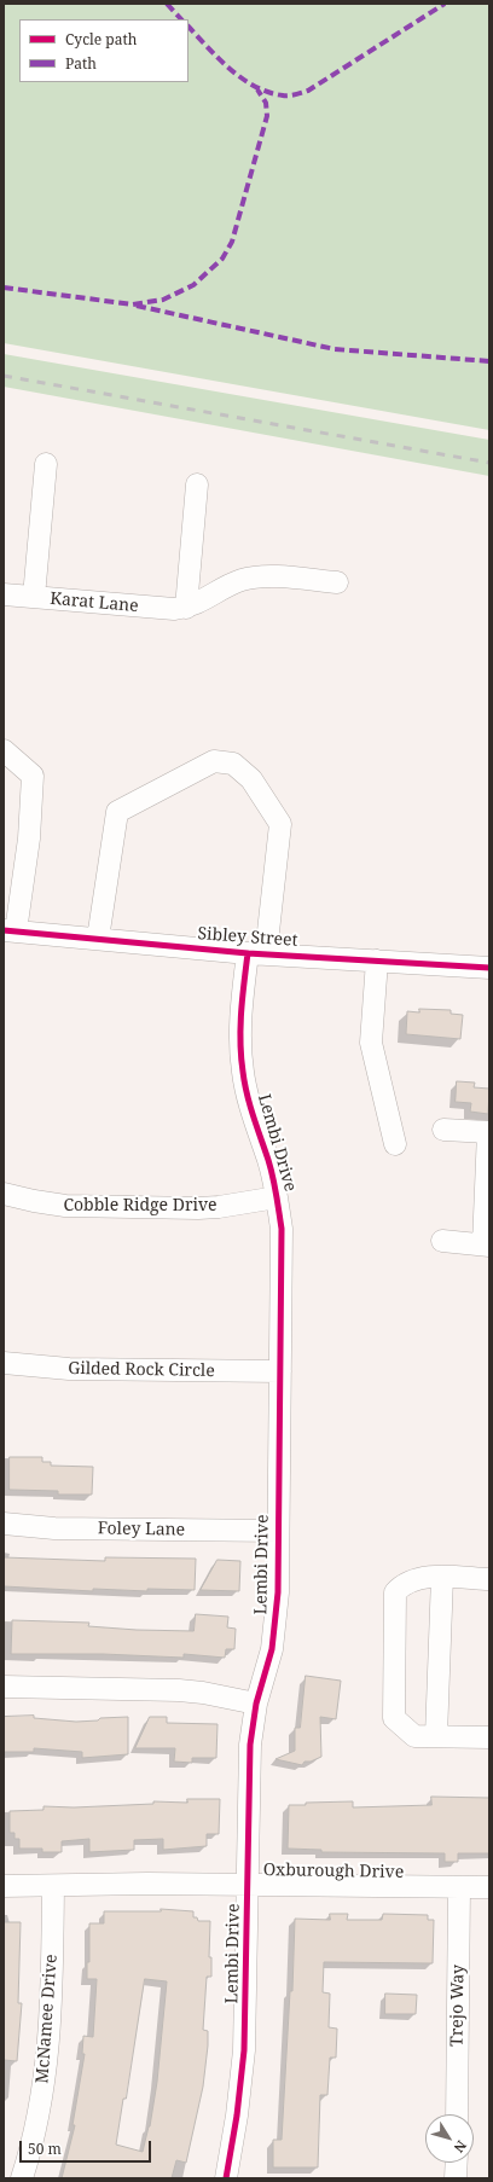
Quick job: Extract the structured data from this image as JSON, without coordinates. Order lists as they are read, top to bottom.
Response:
{
  "streets": {
    "street": [
      "Karat Lane",
      "Sibley Street",
      "Lembi Drive",
      "Cobble Ridge Drive",
      "Gilded Rock Circle",
      "Foley Lane",
      "Oxburough Drive",
      "Trejo Way",
      "McNamee Drive"
    ]
  },
  "crossings": [
    ["Sibley Street", "Lembi Drive"],
    ["Lembi Drive", "Cobble Ridge Drive"],
    ["Lembi Drive", "Gilded Rock Circle"],
    ["Lembi Drive", "Foley Lane"],
    ["Lembi Drive", "Oxburough Drive"],
    ["Oxburough Drive", "Trejo Way"],
    ["Oxburough Drive", "McNamee Drive"]
  ],
  "legend": ["Cycle path", "Path"],
  "scale_bar": "50 m",
  "north": "bottom right"
}
